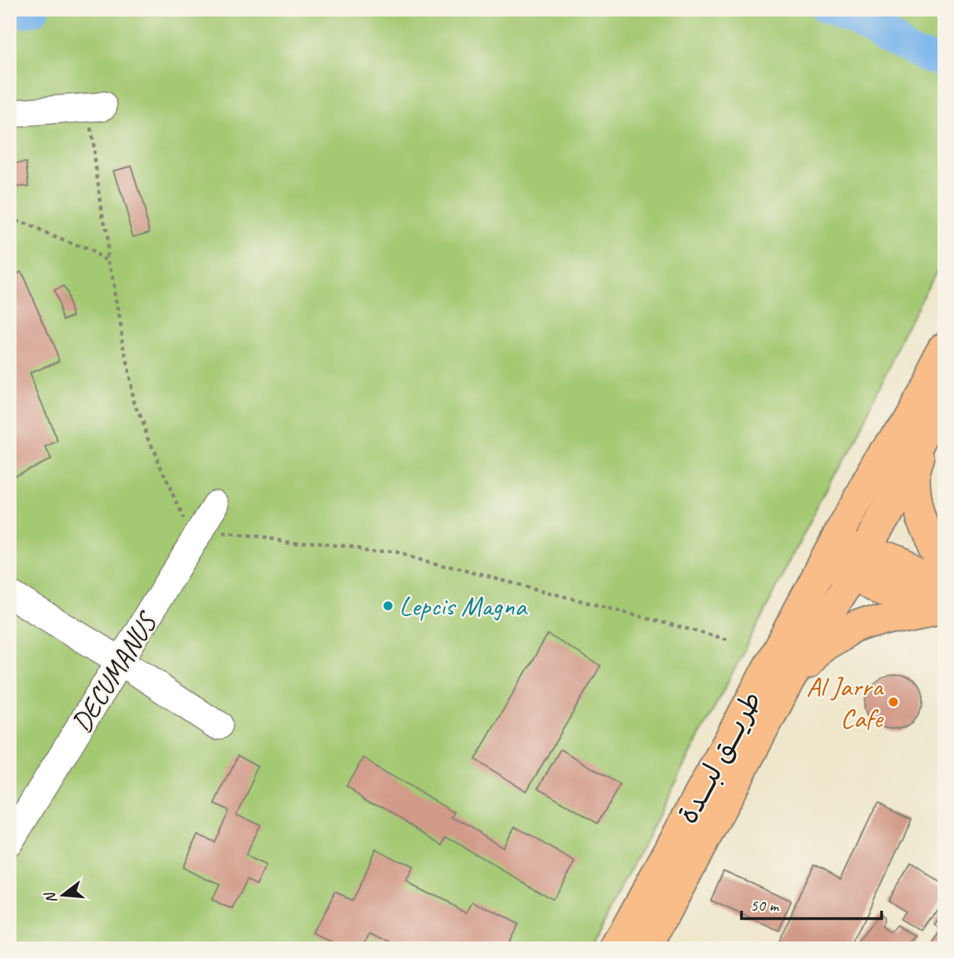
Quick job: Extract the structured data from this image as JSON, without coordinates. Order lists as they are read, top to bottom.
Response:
{
  "streets": {
    "main road": ["طريـــق لبـــدة"],
    "street": ["DECUMANUS"]
  },
  "places": ["Lepcis Magna", "Al Jarra Cafe"],
  "scale_bar": "50 m",
  "north": "left"
}
